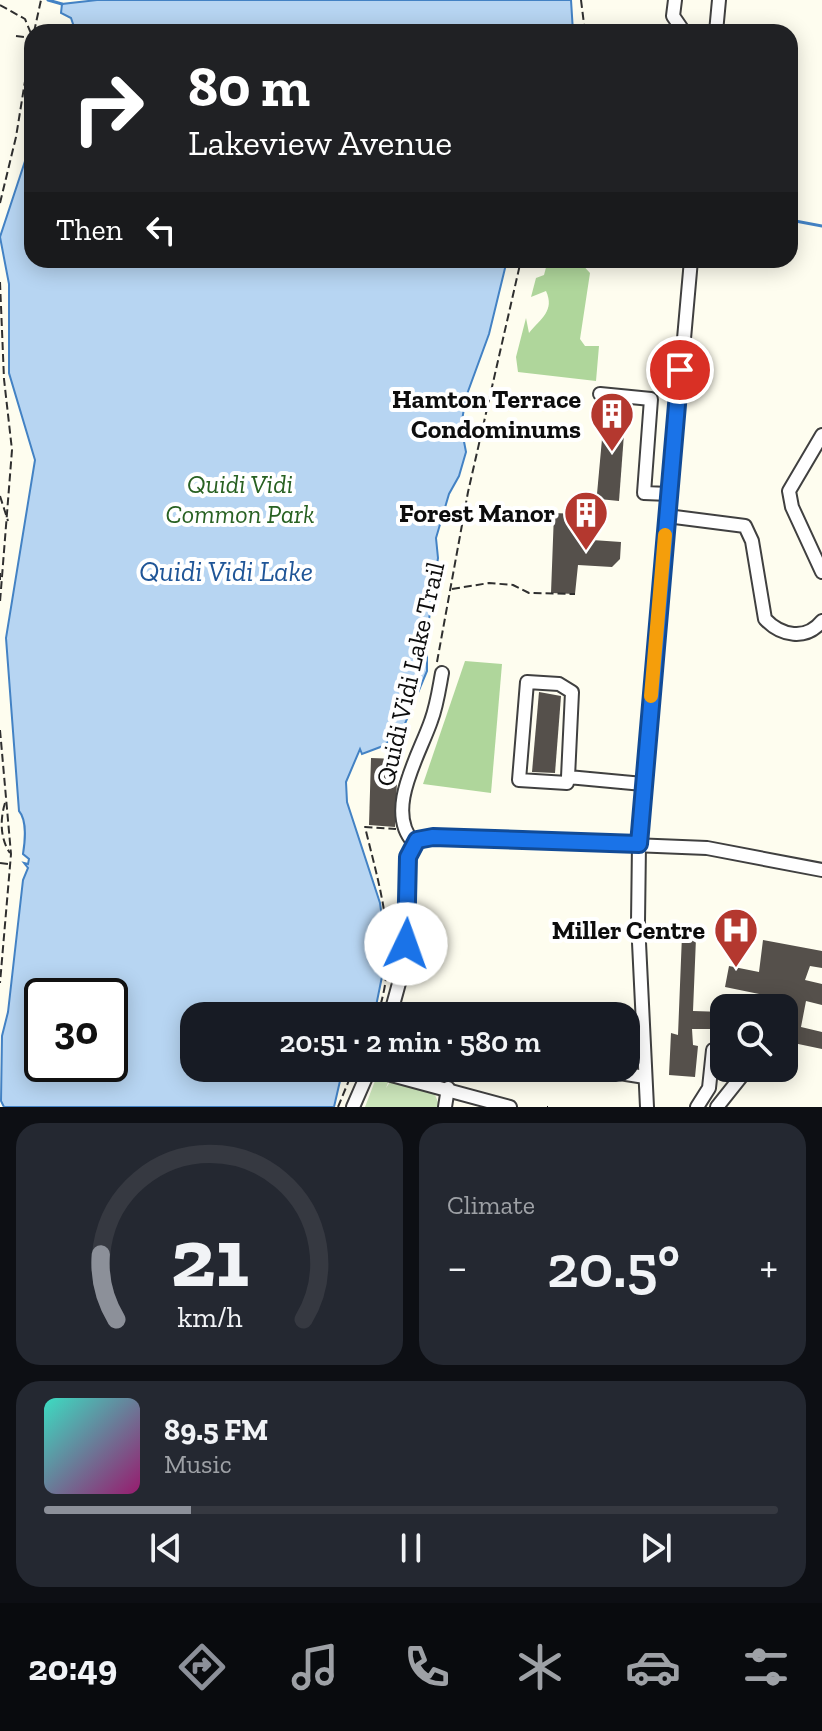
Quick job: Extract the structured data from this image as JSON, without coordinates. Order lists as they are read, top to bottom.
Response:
{
  "streets": {
    "path": ["Quidi Vidi Lake Trail"]
  },
  "water": ["Quidi Vidi Lake"],
  "parks": ["Quidi Vidi Common Park"],
  "places": {
    "building": ["Hamton Terrace Condominums", "Forest Manor"],
    "hospital": ["Miller Centre"]
  },
  "page": {
    "turn": ["80 m", "Lakeview Avenue"],
    "then": "Then",
    "limit": "30",
    "trip": "20:51 · 2 min · 580 m",
    "tile": "Climate",
    "heat": ["−", "20.5°", "+"],
    "song": ["89.5 FM", "Music"],
    "tabs": "20:49",
    "gauge": ["21", "km/h"]
  }
}
